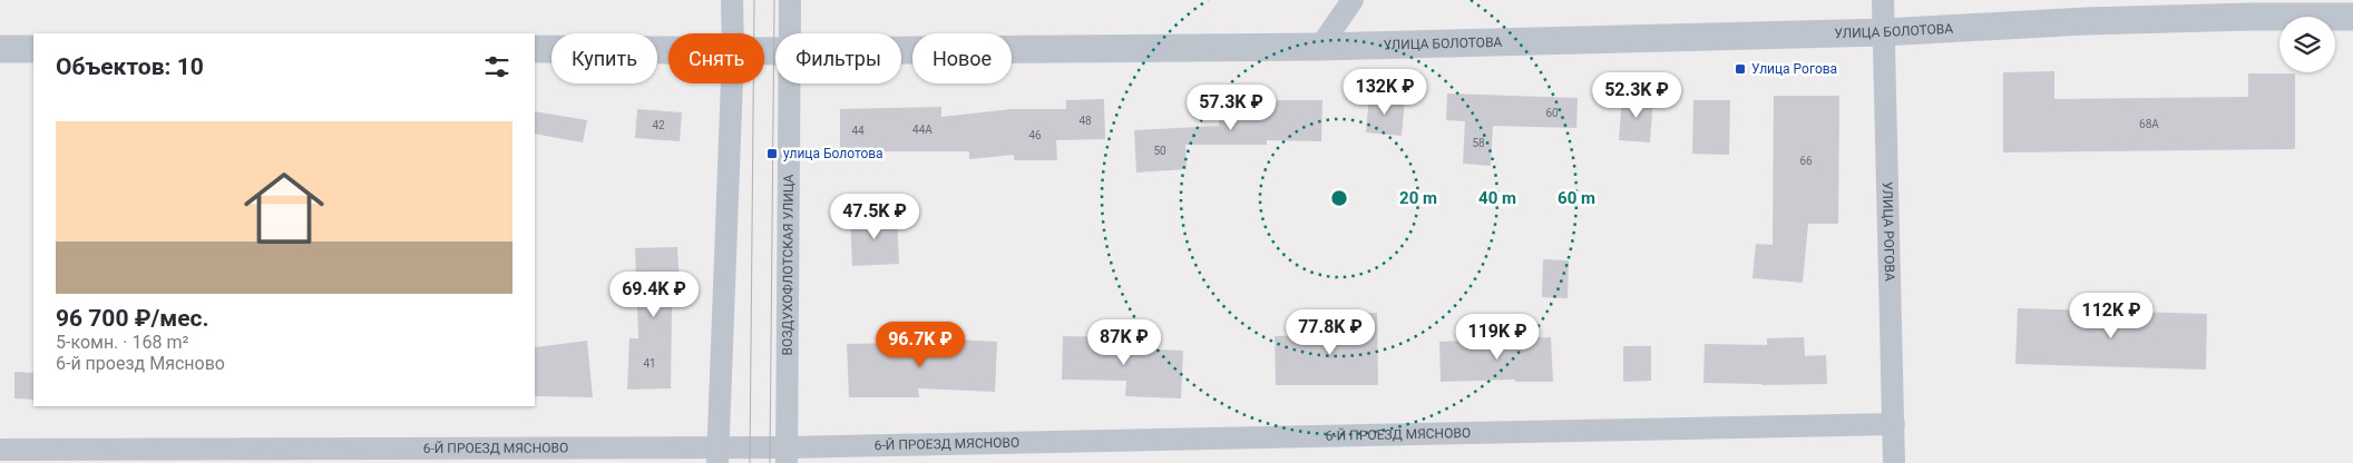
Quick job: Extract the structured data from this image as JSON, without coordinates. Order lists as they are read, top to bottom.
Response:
{
  "streets": {
    "street": [
      "УЛИЦА БОЛОТОВА",
      "УЛИЦА РОГОВА",
      "ВОЗДУХОФЛОТСКАЯ УЛИЦА",
      "6-Й ПРОЕЗД МЯСНОВО"
    ]
  },
  "crossings": [
    ["УЛИЦА БОЛОТОВА", "УЛИЦА РОГОВА"],
    ["УЛИЦА РОГОВА", "6-Й ПРОЕЗД МЯСНОВО"],
    ["ВОЗДУХОФЛОТСКАЯ УЛИЦА", "6-Й ПРОЕЗД МЯСНОВО"]
  ],
  "places": {
    "transit": ["Улица Рогова", "улица Болотова"]
  },
  "house_numbers": [
    "60",
    "48",
    "68А",
    "42",
    "44А",
    "44",
    "46",
    "58",
    "50",
    "66",
    "41"
  ],
  "page": {
    "chip": [
      "Купить",
      "Снять",
      "Фильтры",
      "Новое"
    ],
    "heading": "Объектов: 10",
    "price": [
      "132K ₽",
      "52.3K ₽",
      "57.3K ₽",
      "47.5K ₽",
      "69.4K ₽",
      "112K ₽",
      "77.8K ₽",
      "119K ₽",
      "87K ₽",
      "96.7K ₽"
    ],
    "list": [
      {
        "name": "96 700 ₽/мес.",
        "note": "5-комн. · 168 m² · 6-й проезд Мясново"
      }
    ]
  },
  "rings": ["20 m", "40 m", "60 m"]
}
